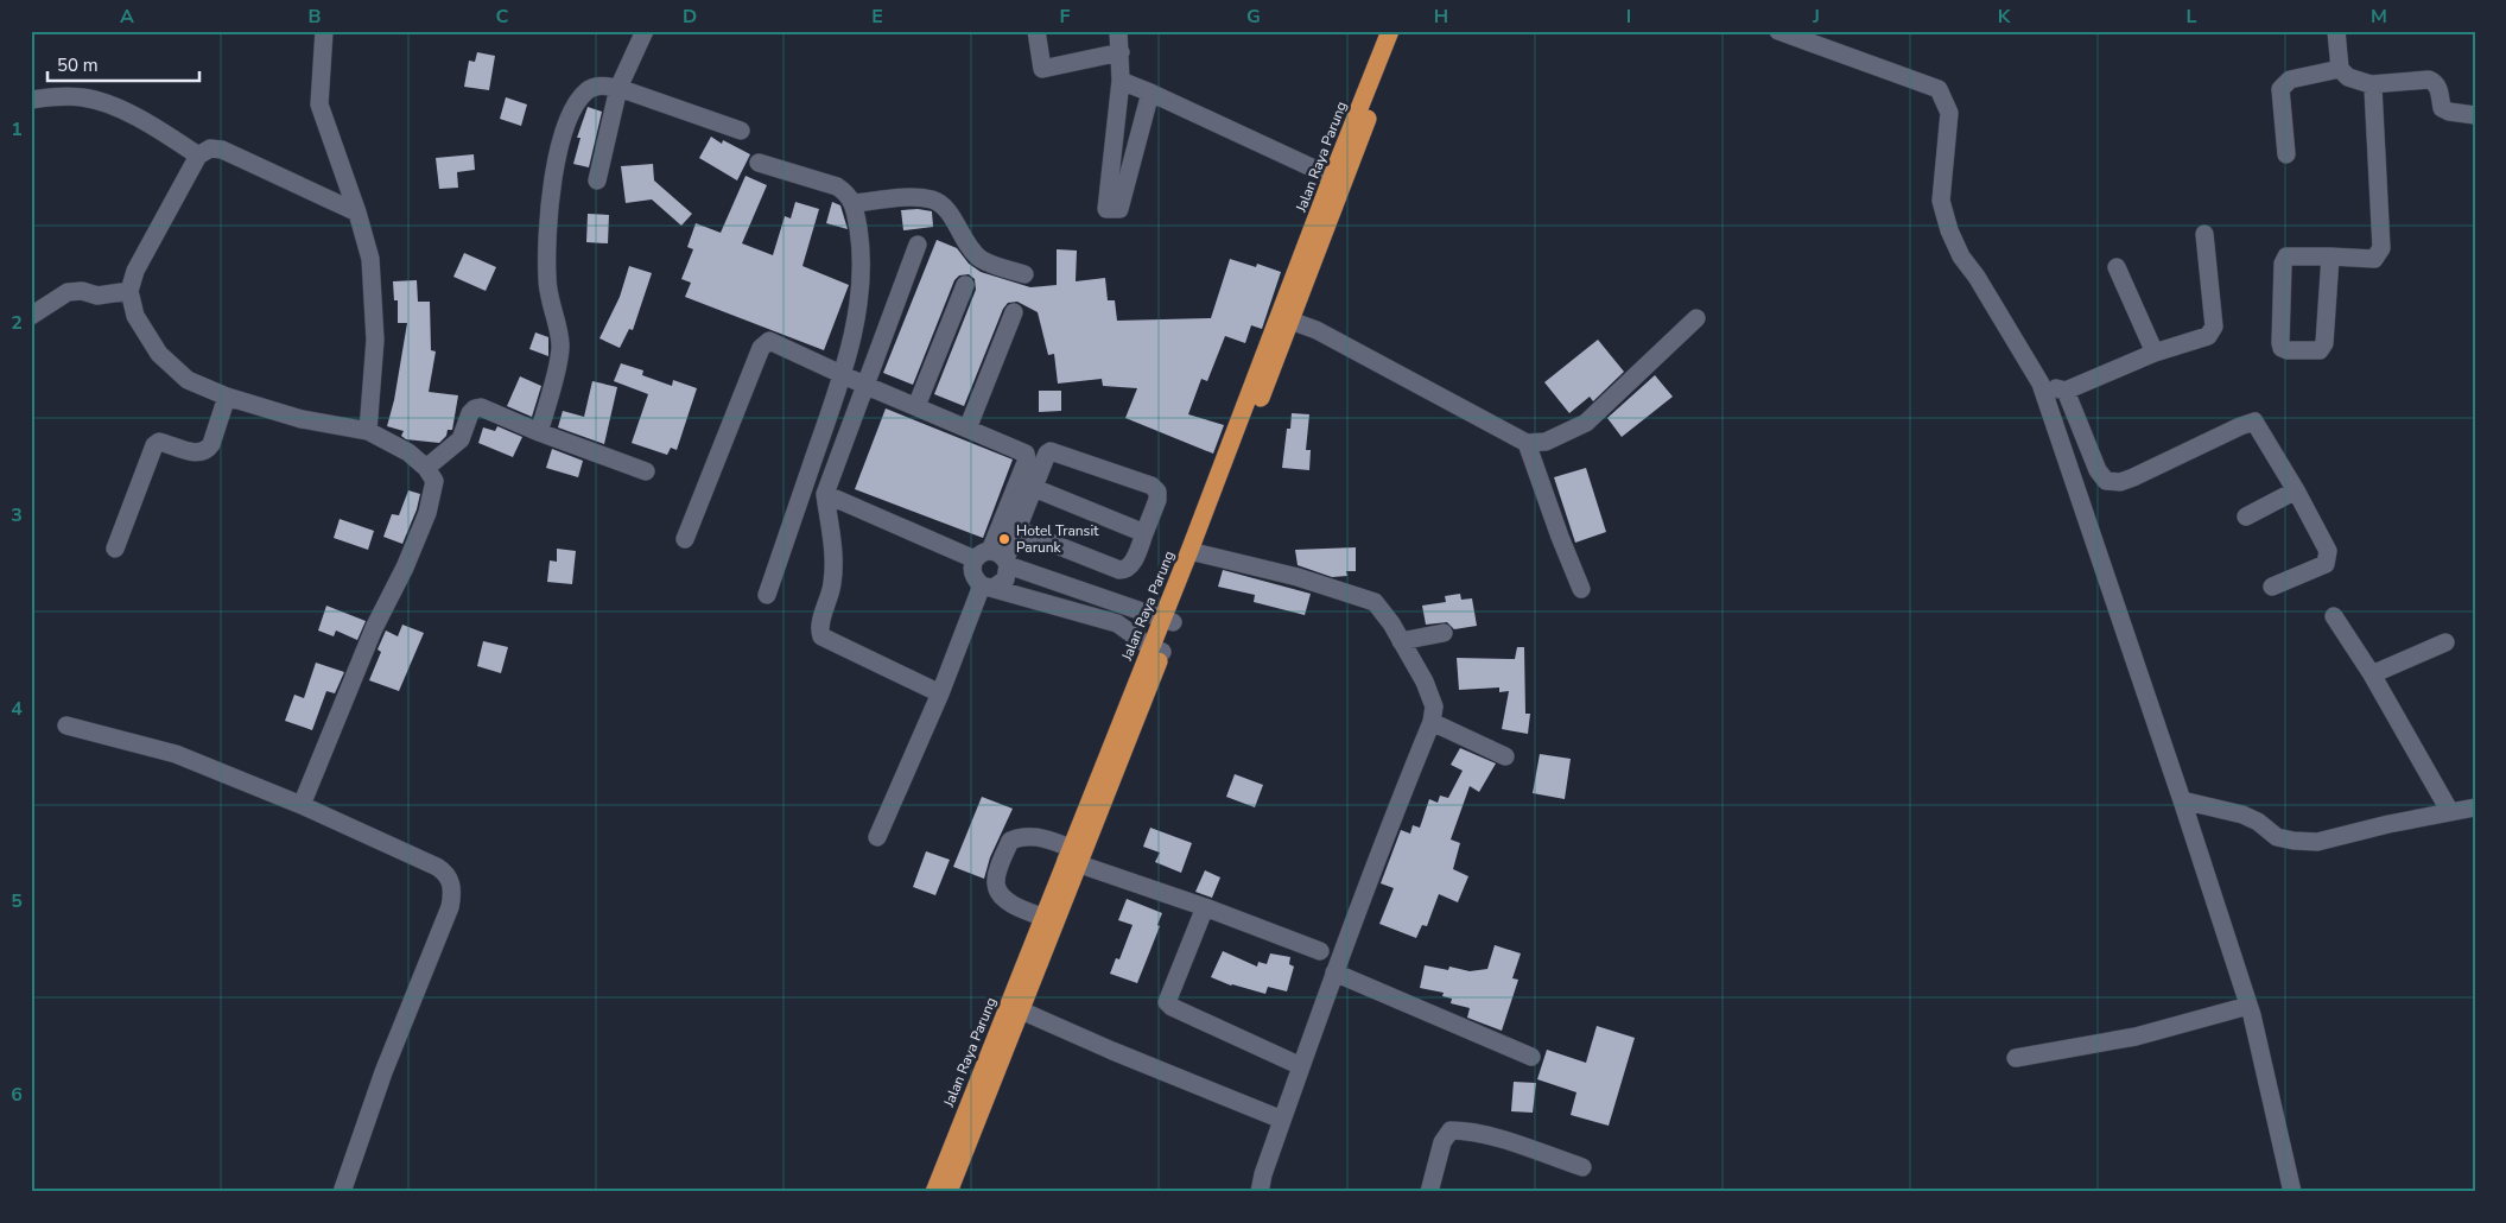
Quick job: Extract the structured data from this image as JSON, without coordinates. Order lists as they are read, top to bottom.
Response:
{
  "streets": {
    "highway": ["Jalan Raya Parung"]
  },
  "places": ["Hotel Transit Parunk"],
  "scale_bar": "50 m",
  "grid": {
    "columns": [
      "A",
      "B",
      "C",
      "D",
      "E",
      "F",
      "G",
      "H",
      "I",
      "J",
      "K",
      "L",
      "M"
    ],
    "rows": [
      "1",
      "2",
      "3",
      "4",
      "5",
      "6"
    ]
  }
}
